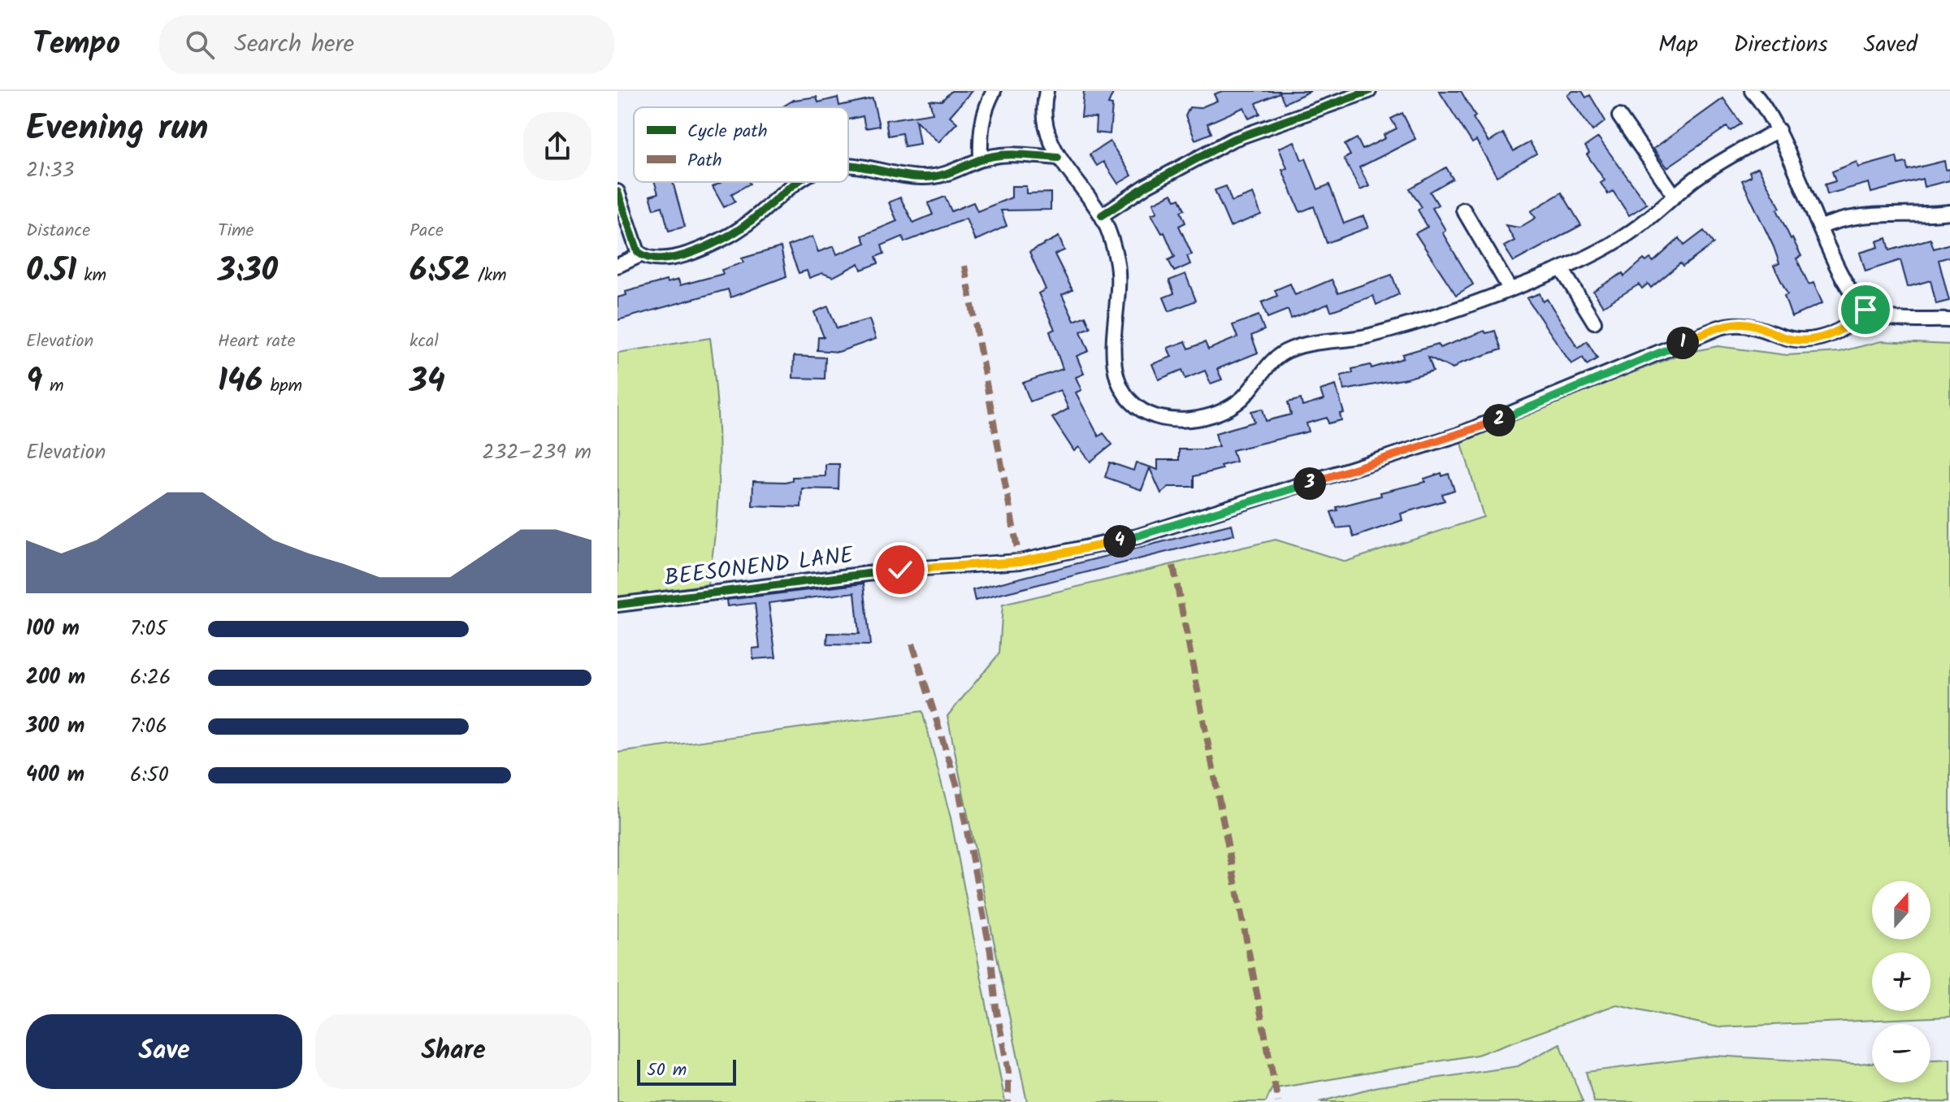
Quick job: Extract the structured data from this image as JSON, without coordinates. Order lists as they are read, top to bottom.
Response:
{
  "streets": {
    "street": ["BEESONEND LANE"]
  },
  "legend": ["Cycle path", "Path"],
  "scale_bar": "50 m",
  "north": "top",
  "page": {
    "header": "Tempo",
    "search": "Search here",
    "nav": ["Map", "Directions", "Saved"],
    "heading": ["Evening run", "21:33"],
    "stats": [
      ["Distance", "0.51 km"],
      ["Time", "3:30"],
      ["Pace", "6:52 /km"],
      ["Elevation", "9 m"],
      ["Heart rate", "146 bpm"],
      ["kcal", "34"]
    ],
    "pins": [
      "1",
      "2",
      "3",
      "4"
    ],
    "chart": ["Elevation", "232–239 m"],
    "list": [
      {
        "name": "100 m",
        "note": "7:05"
      },
      {
        "name": "200 m",
        "note": "6:26"
      },
      {
        "name": "300 m",
        "note": "7:06"
      },
      {
        "name": "400 m",
        "note": "6:50"
      }
    ],
    "map_buttons": ["+", "−"],
    "buttons": ["Save", "Share"],
    "scale": "50 m"
  }
}
